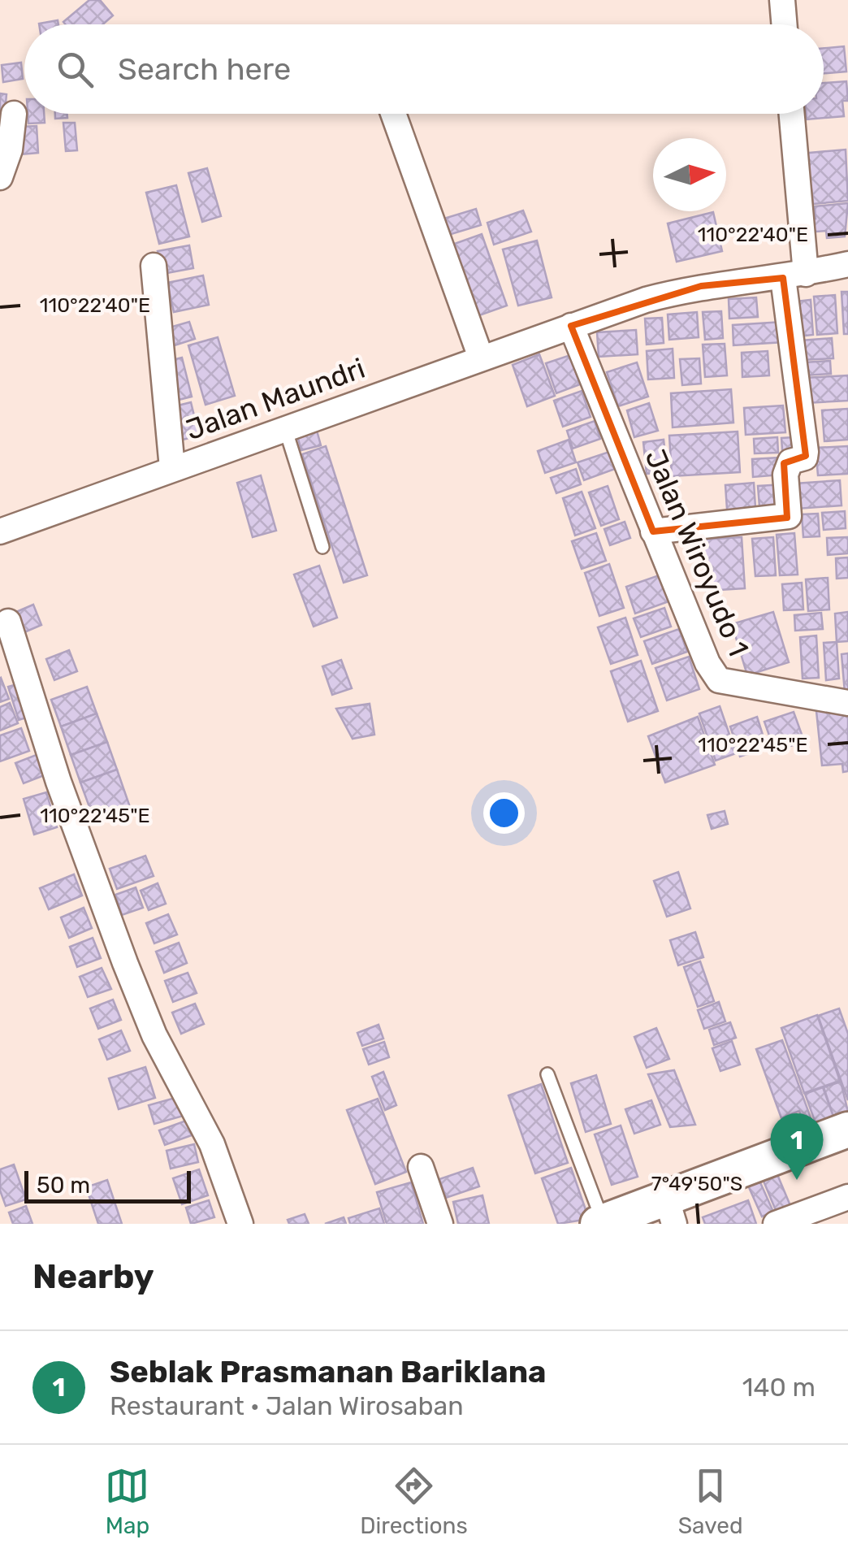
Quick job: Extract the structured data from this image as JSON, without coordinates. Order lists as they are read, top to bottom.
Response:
{
  "streets": {
    "street": ["Jalan Maundri", "Jalan Wiroyudo 1"]
  },
  "crossings": [
    ["Jalan Maundri", "Jalan Wiroyudo 1"]
  ],
  "scale_bar": "50 m",
  "north": "right",
  "page": {
    "search": "Search here",
    "pins": "1",
    "scale": "50 m",
    "heading": "Nearby",
    "list": [
      {
        "mark": "1",
        "name": "Seblak Prasmanan Bariklana",
        "note": "Restaurant · Jalan Wirosaban",
        "value": "140 m"
      }
    ],
    "nav": ["Map", "Directions", "Saved"]
  },
  "coordinates": ["110°22'40\"E", "110°22'45\"E", "7°49'50\"S"]
}
